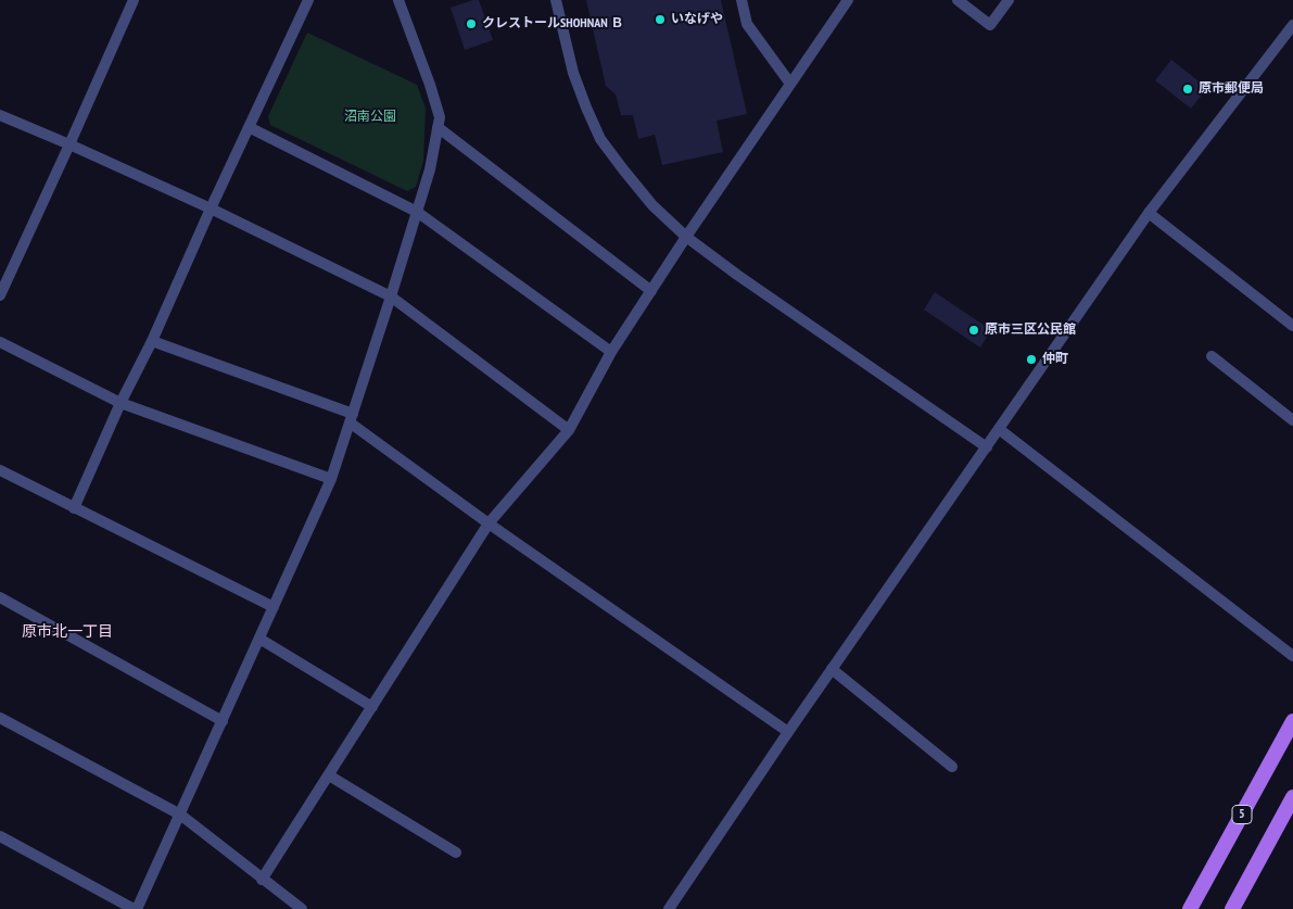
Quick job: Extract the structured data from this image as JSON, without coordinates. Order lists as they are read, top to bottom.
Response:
{
  "streets": {
    "main road": ["5"]
  },
  "districts": ["原市北一丁目"],
  "parks": ["沼南公園"],
  "places": [
    "いなげや",
    "クレストールSHOHNAN Ｂ",
    "原市郵便局",
    "原市三区公民館",
    "仲町"
  ]
}
